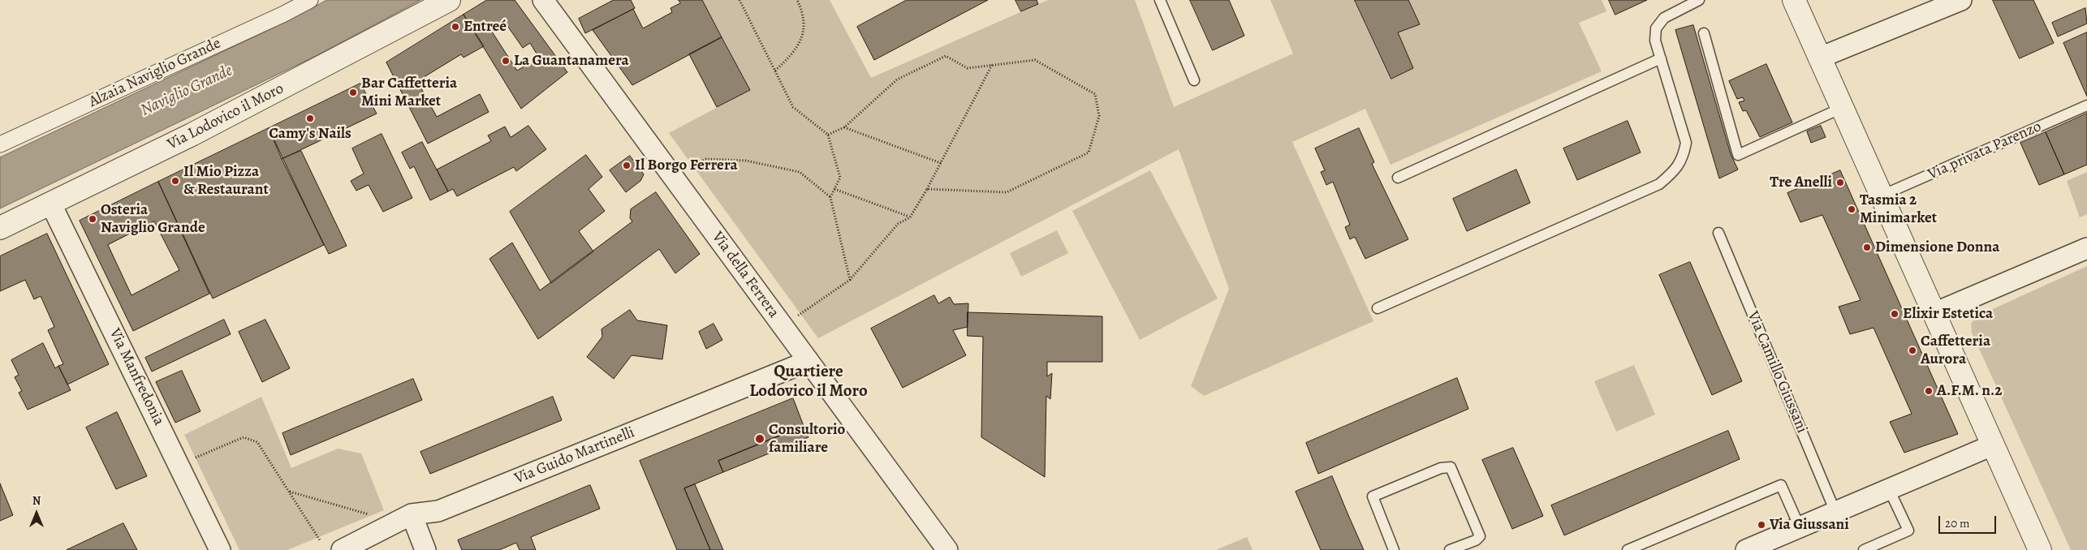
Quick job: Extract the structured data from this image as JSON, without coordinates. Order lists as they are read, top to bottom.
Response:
{
  "streets": {
    "street": [
      "Alzaia Naviglio Grande",
      "Via Lodovico il Moro",
      "Via della Ferrera",
      "Via Manfredonia",
      "Via Guido Martinelli"
    ],
    "lane": ["Via privata Parenzo", "Via Camillo Giussani"]
  },
  "crossings": [
    ["Via Lodovico il Moro", "Via Manfredonia"],
    ["Via della Ferrera", "Via Guido Martinelli"]
  ],
  "districts": ["Quartiere Lodovico il Moro"],
  "water": ["Naviglio Grande"],
  "places": [
    "Entreé",
    "La Guantanamera",
    "Bar Caffetteria Mini Market",
    "Camy's Nails",
    "Il Borgo Ferrera",
    "Il Mio Pizza & Restaurant",
    "Tre Anelli",
    "Tasmia 2 Minimarket",
    "Osteria Naviglio Grande",
    "Dimensione Donna",
    "Elixir Estetica",
    "Caffetteria Aurora",
    "A.F.M. n.2",
    "Consultorio familiare",
    "Via Giussani"
  ],
  "scale_bar": "20 m",
  "north": "top"
}
